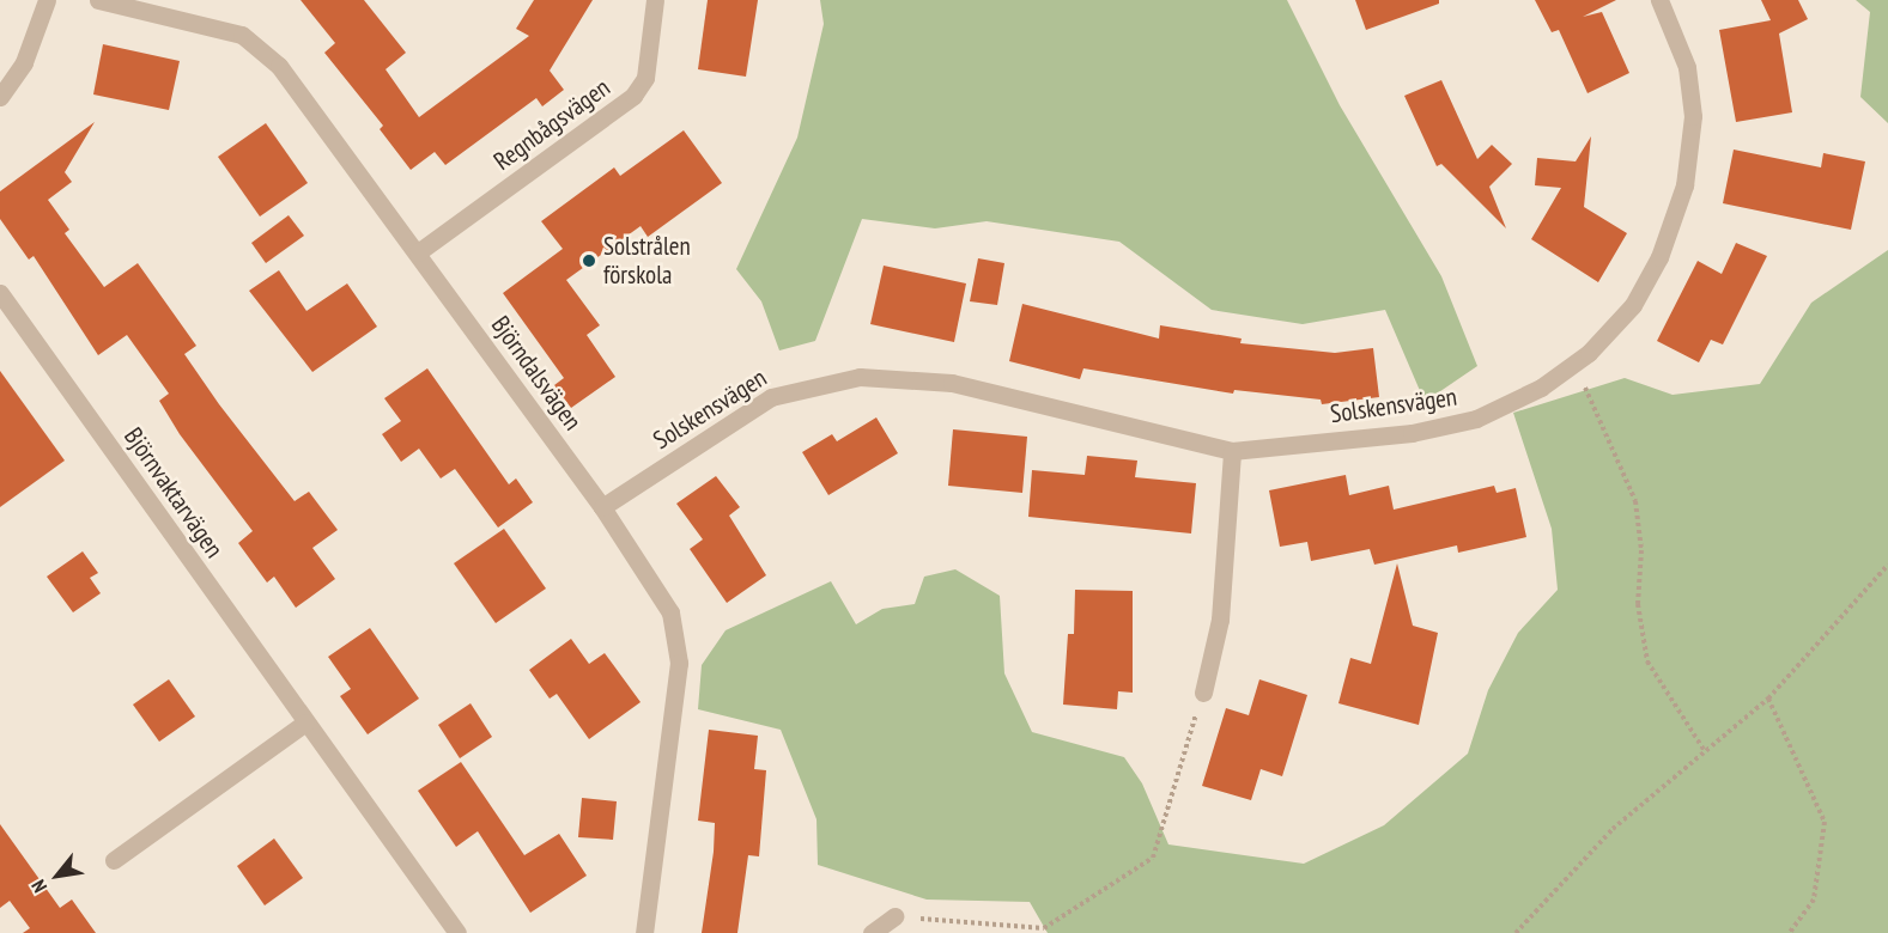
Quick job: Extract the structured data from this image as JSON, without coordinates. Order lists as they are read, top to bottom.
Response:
{
  "streets": {
    "street": [
      "Regnbågsvägen",
      "Björndalsvägen",
      "Solskensvägen",
      "Björnvaktarvägen"
    ]
  },
  "crossings": [
    ["Regnbågsvägen", "Björndalsvägen"],
    ["Björndalsvägen", "Solskensvägen"]
  ],
  "places": ["Solstrålen förskola"],
  "north": "bottom left"
}
